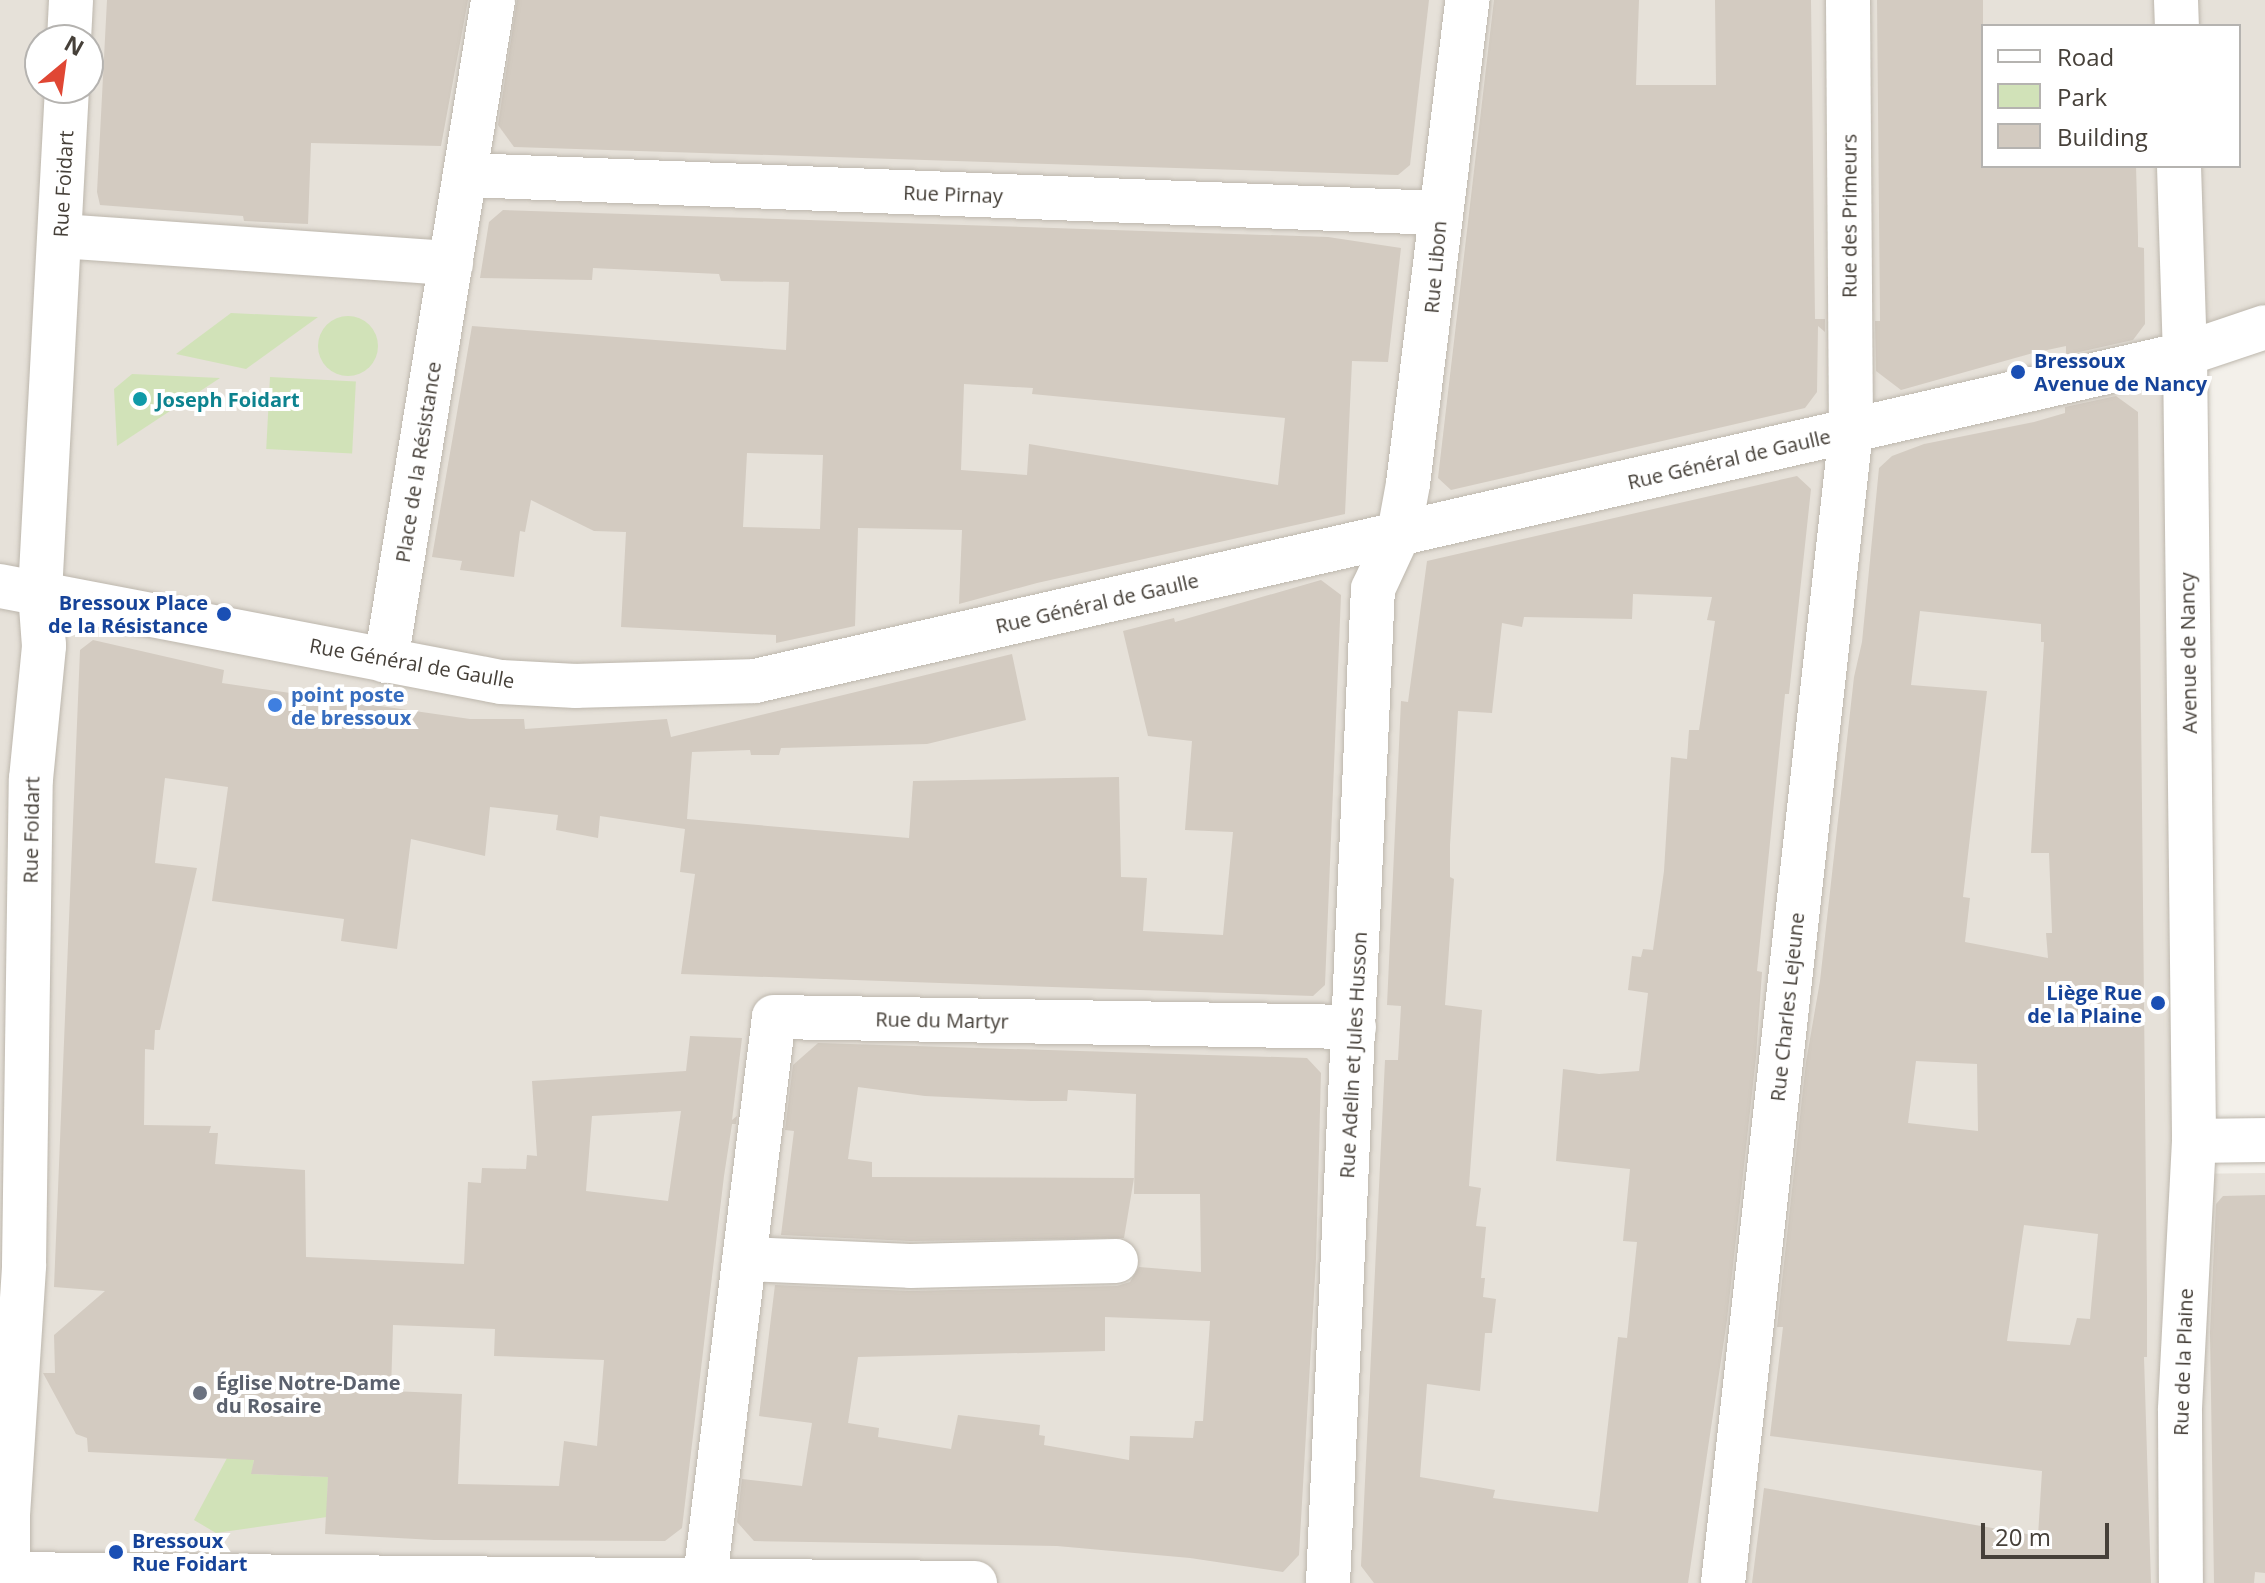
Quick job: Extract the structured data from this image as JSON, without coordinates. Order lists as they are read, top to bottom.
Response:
{
  "streets": {
    "street": [
      "Rue Foidart",
      "Rue Pirnay",
      "Rue des Primeurs",
      "Rue Libon",
      "Rue Général de Gaulle",
      "Place de la Résistance",
      "Avenue de Nancy",
      "Rue Charles Lejeune",
      "Rue du Martyr",
      "Rue Adelin et Jules Husson",
      "Rue de la Plaine"
    ]
  },
  "crossings": [
    ["Rue Foidart", "Rue Général de Gaulle"],
    ["Rue Pirnay", "Rue Libon"],
    ["Rue Pirnay", "Place de la Résistance"],
    ["Rue des Primeurs", "Rue Général de Gaulle"],
    ["Rue des Primeurs", "Rue Charles Lejeune"],
    ["Rue Libon", "Rue Général de Gaulle"],
    ["Rue Libon", "Rue Adelin et Jules Husson"],
    ["Rue Général de Gaulle", "Place de la Résistance"],
    ["Rue Général de Gaulle", "Avenue de Nancy"],
    ["Rue Général de Gaulle", "Rue Charles Lejeune"],
    ["Rue Général de Gaulle", "Rue Adelin et Jules Husson"],
    ["Avenue de Nancy", "Rue de la Plaine"],
    ["Rue du Martyr", "Rue Adelin et Jules Husson"]
  ],
  "places": [
    "Bressoux Avenue de Nancy",
    "Joseph Foidart",
    "Bressoux Place de la Résistance",
    "point poste de bressoux",
    "Liège Rue de la Plaine",
    "Église Notre-Dame du Rosaire",
    "Bressoux Rue Foidart"
  ],
  "legend": ["Road", "Park", "Building"],
  "scale_bar": "20 m",
  "north": "top right"
}
